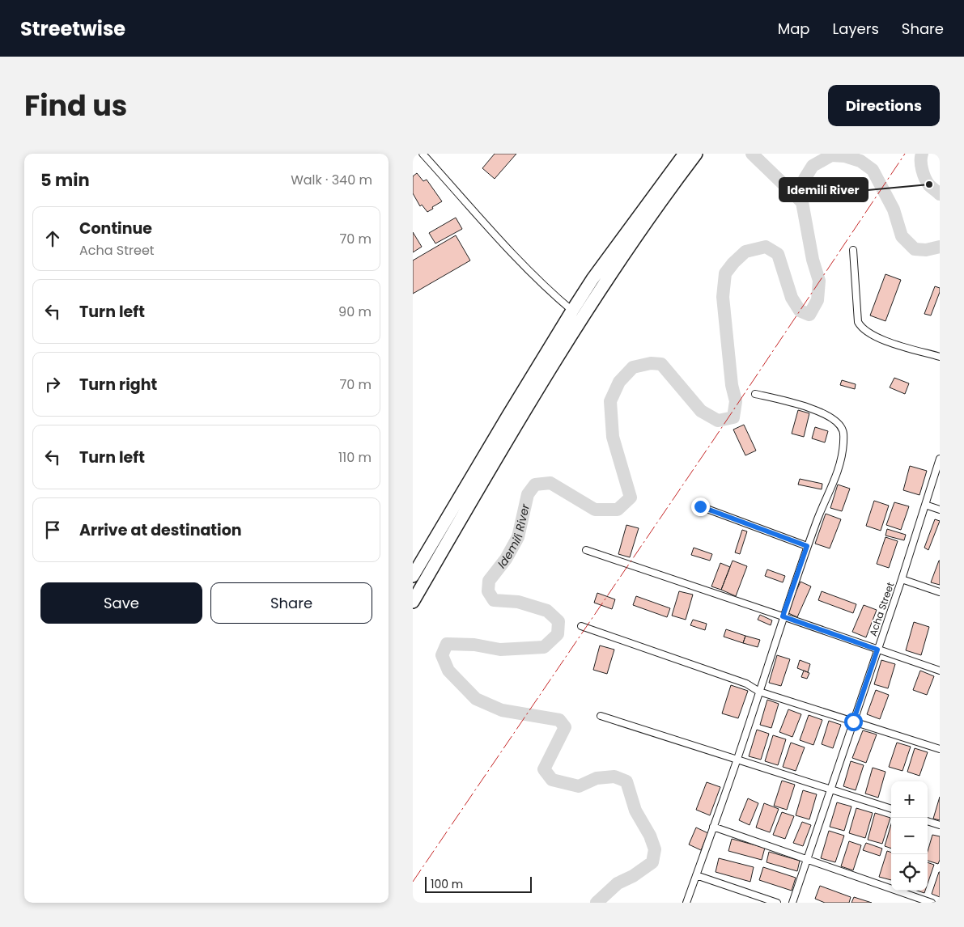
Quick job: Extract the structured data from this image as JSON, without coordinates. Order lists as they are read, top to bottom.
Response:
{
  "streets": {
    "street": ["Acha Street"]
  },
  "water": ["Idemili River"],
  "places": ["Idemili River"],
  "scale_bar": "100 m",
  "page": {
    "header": "Streetwise",
    "nav": ["Map", "Layers", "Share"],
    "title": "Find us",
    "buttons": [
      "Directions",
      ["Save", "Share"]
    ],
    "heading": ["5 min", "Walk · 340 m"],
    "list": [
      ["Continue", "Acha Street", "70 m"],
      ["Turn left", "90 m"],
      ["Turn right", "70 m"],
      ["Turn left", "110 m"],
      "Arrive at destination"
    ],
    "map_buttons": ["+", "−"],
    "scale": "100 m"
  }
}
